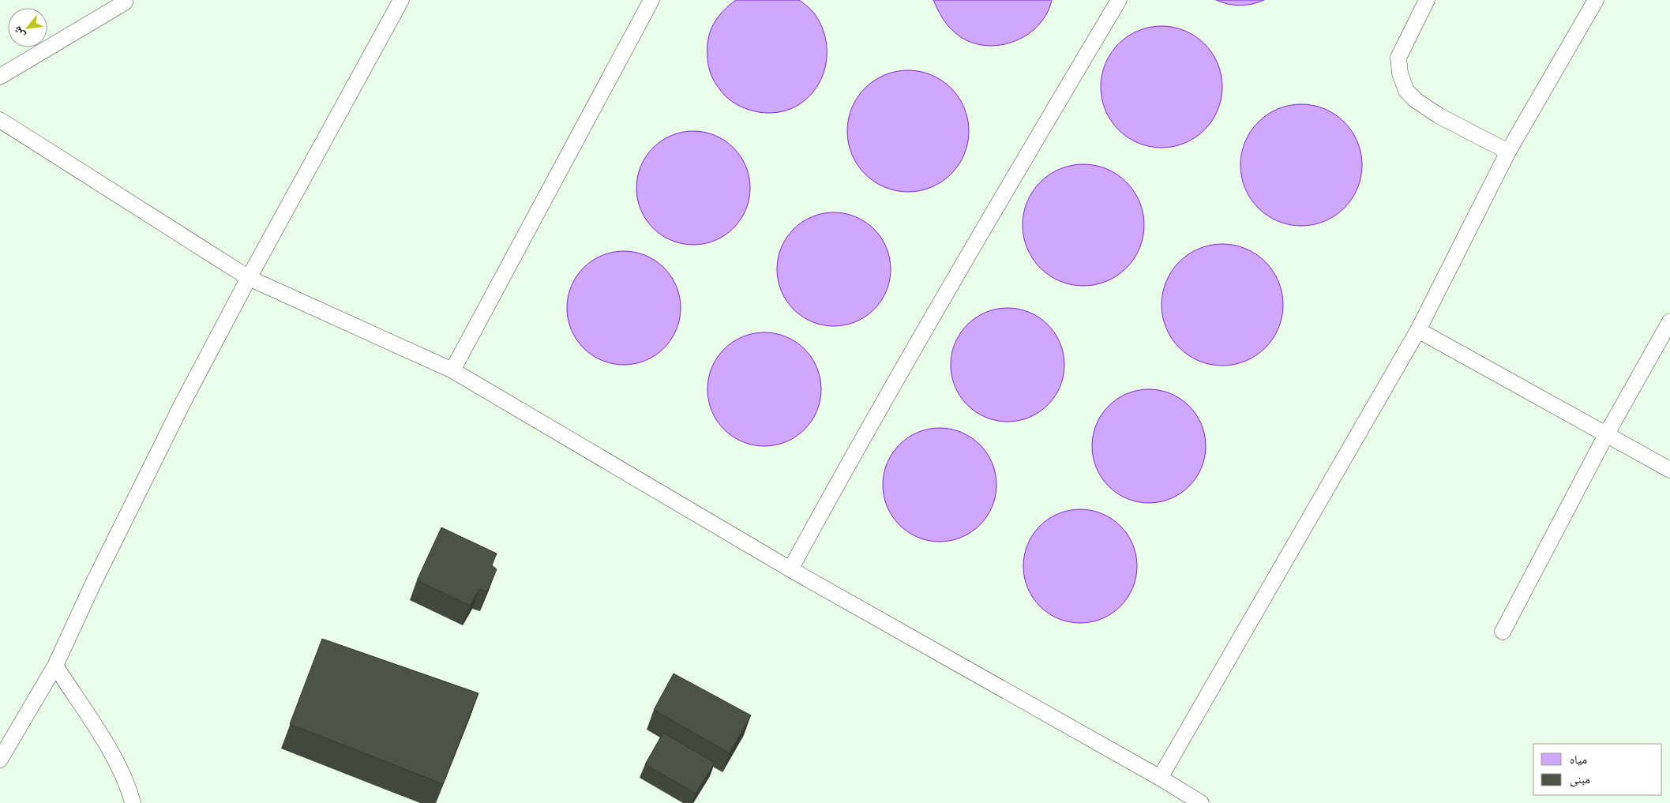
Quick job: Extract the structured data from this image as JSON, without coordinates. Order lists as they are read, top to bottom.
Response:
{
  "legend": ["مياه", "مبنى"],
  "north": "bottom left"
}
